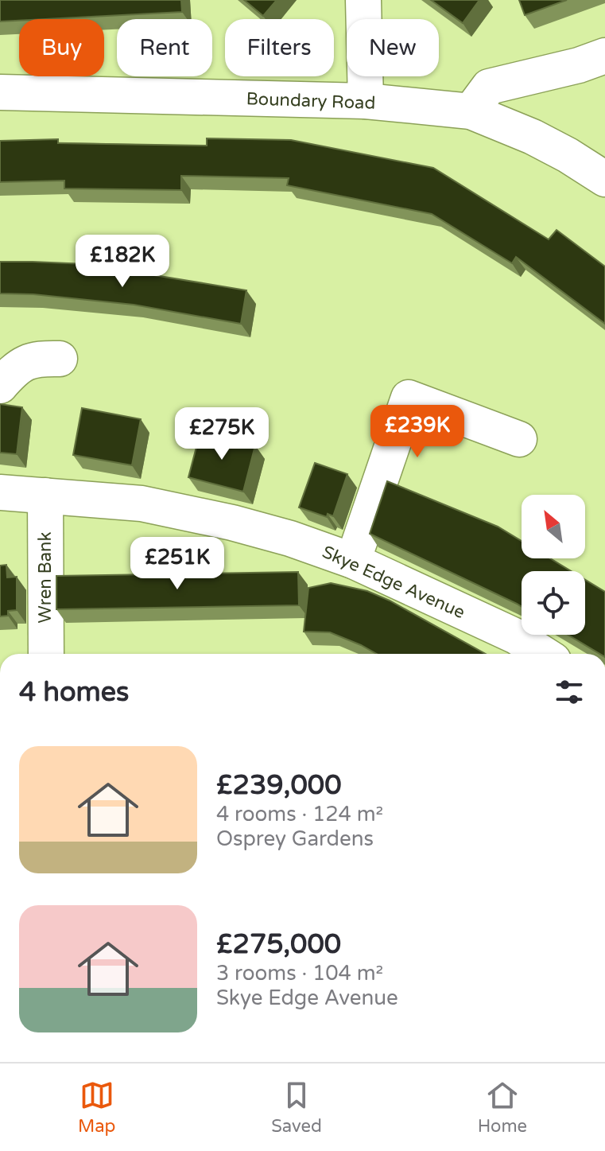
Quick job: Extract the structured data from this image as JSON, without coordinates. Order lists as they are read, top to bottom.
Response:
{
  "streets": {
    "street": ["Boundary Road", "Wren Bank", "Skye Edge Avenue"]
  },
  "crossings": [
    ["Wren Bank", "Skye Edge Avenue"]
  ],
  "north": "top left",
  "page": {
    "chip": [
      "Buy",
      "Rent",
      "Filters",
      "New"
    ],
    "price": [
      "£182K",
      "£239K",
      "£275K",
      "£251K"
    ],
    "heading": "4 homes",
    "list": [
      {
        "name": "£239,000",
        "note": "4 rooms · 124 m² · Osprey Gardens"
      },
      {
        "name": "£275,000",
        "note": "3 rooms · 104 m² · Skye Edge Avenue"
      }
    ],
    "tabs": ["Map", "Saved", "Home"]
  }
}
